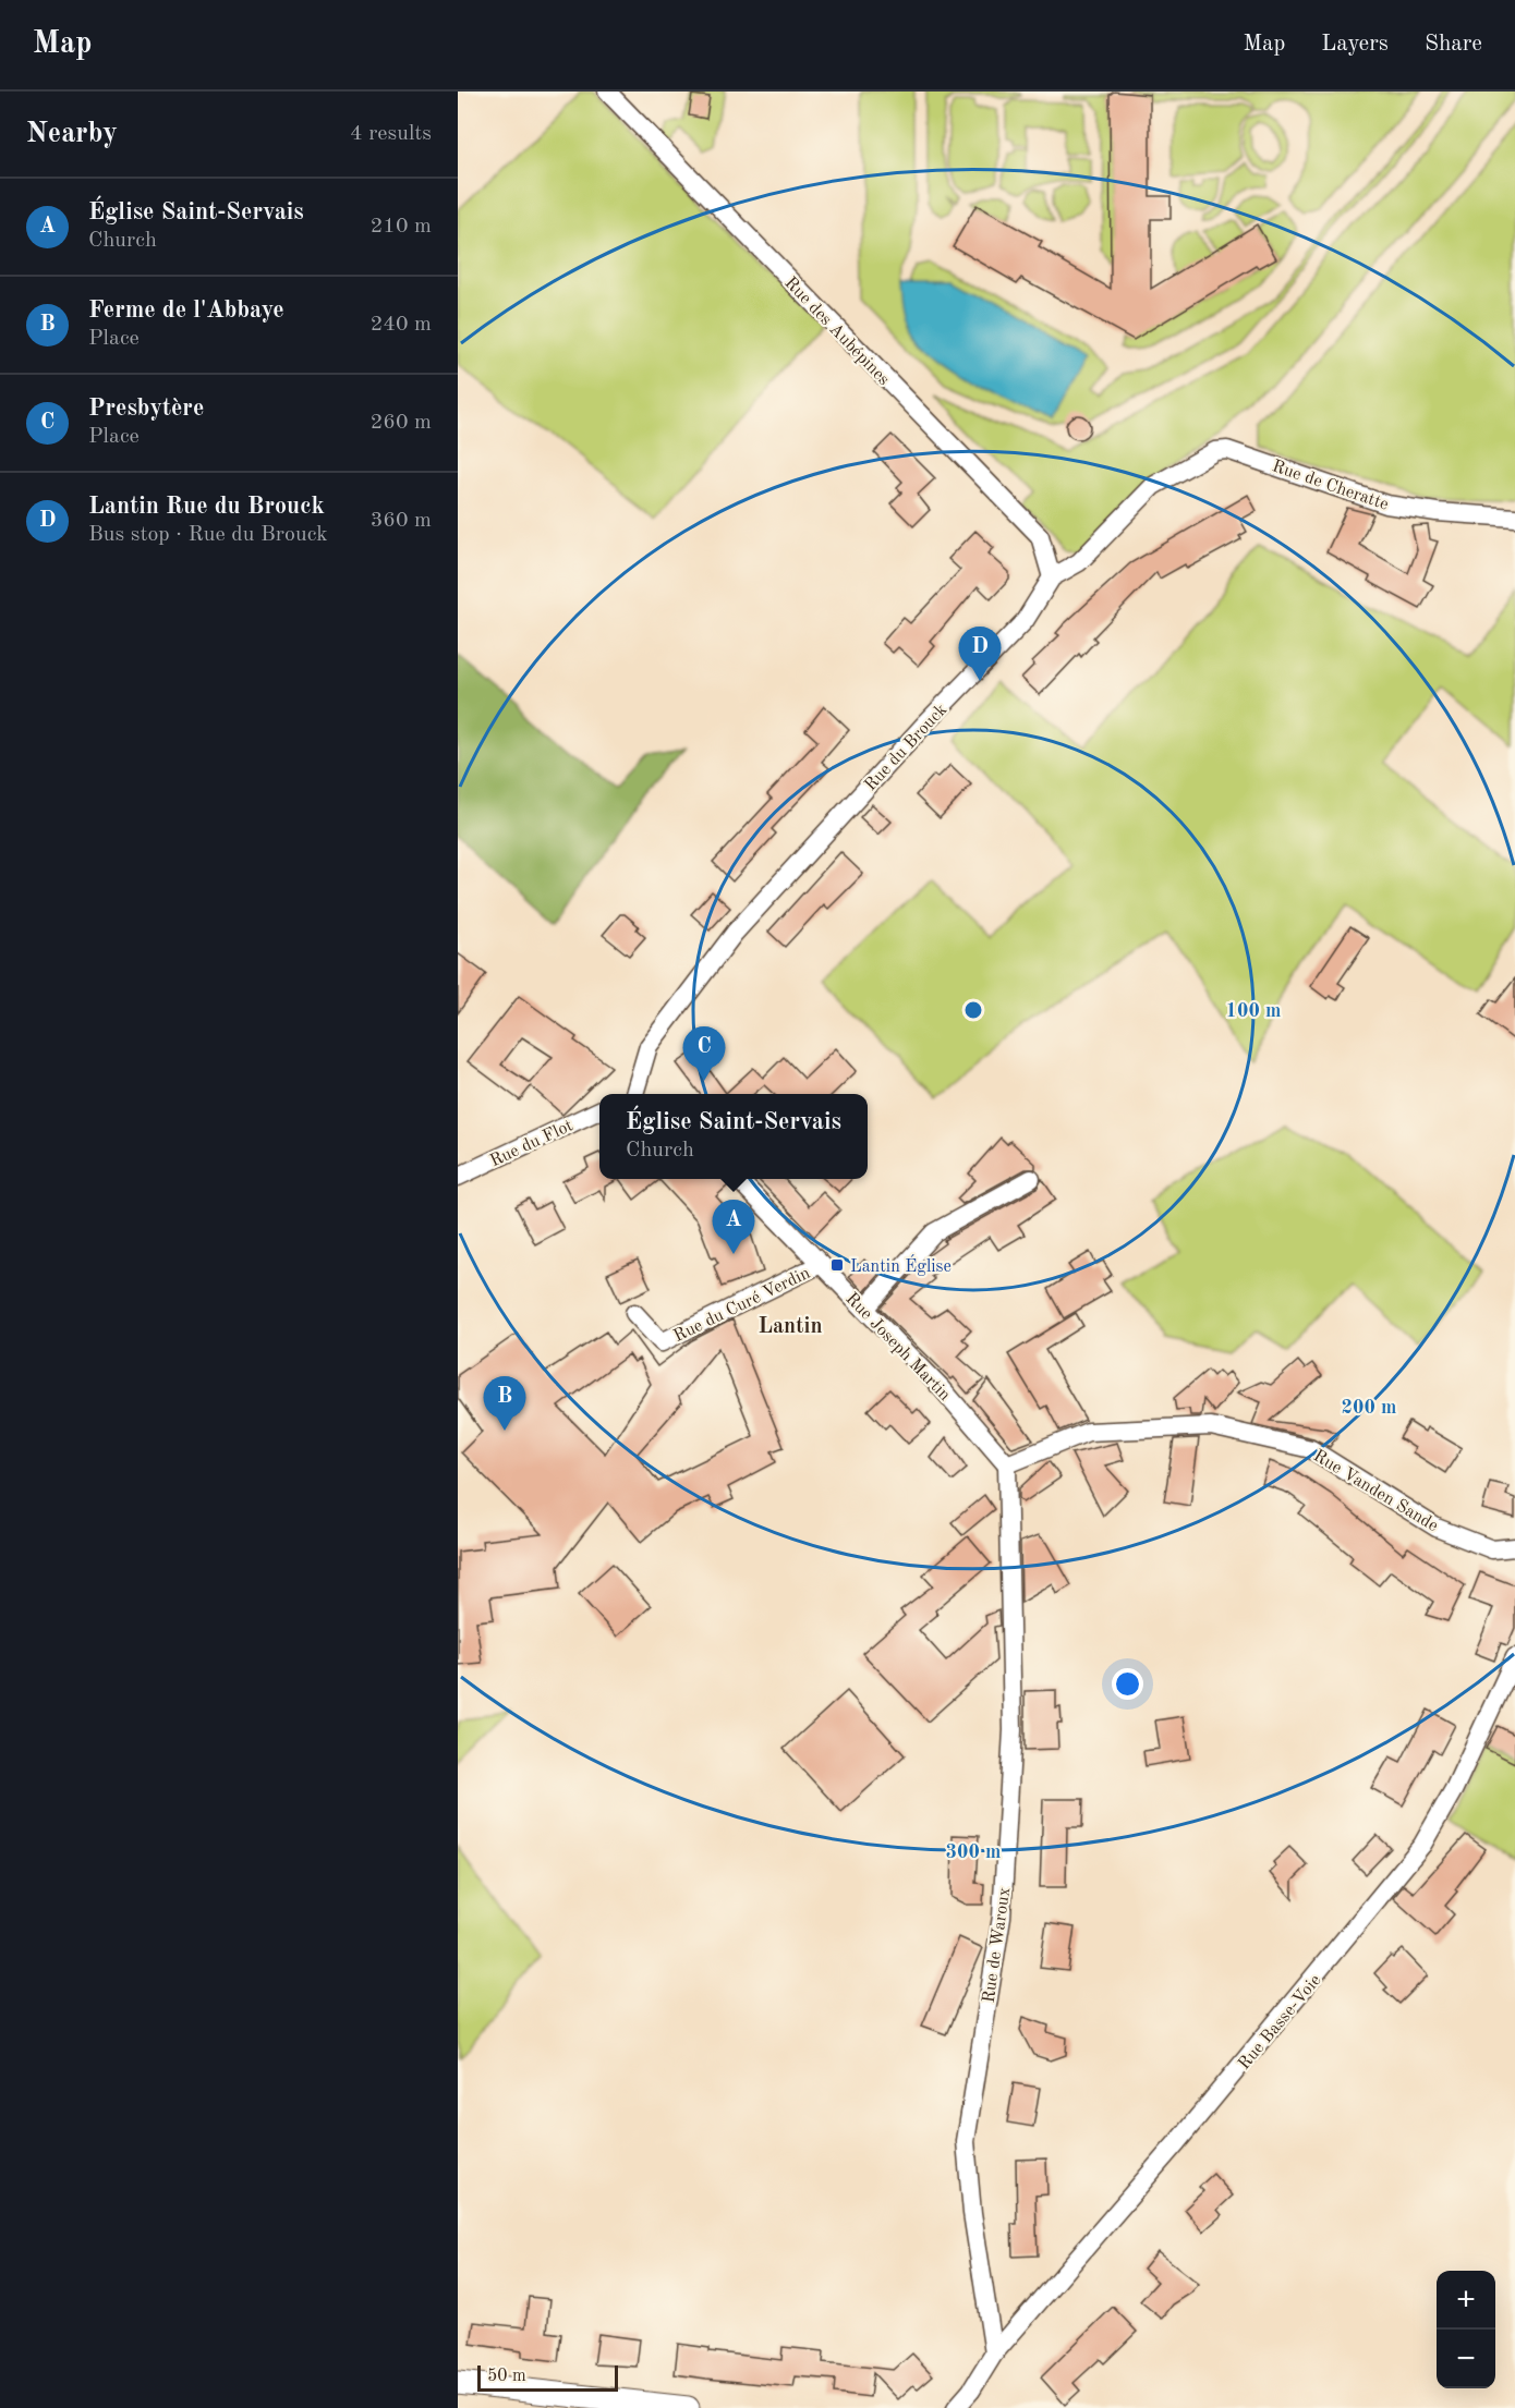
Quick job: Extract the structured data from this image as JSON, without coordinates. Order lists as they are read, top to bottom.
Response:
{
  "streets": {
    "street": [
      "Rue des Aubépines",
      "Rue de Cheratte",
      "Rue du Brouck",
      "Rue du Flot",
      "Rue du Curé Verdin",
      "Rue Joseph Martin",
      "Rue Vanden Sande",
      "Rue de Waroux",
      "Rue Basse-Voie"
    ]
  },
  "crossings": [
    ["Rue des Aubépines", "Rue du Brouck"],
    ["Rue de Cheratte", "Rue du Brouck"],
    ["Rue du Curé Verdin", "Rue Joseph Martin"],
    ["Rue Joseph Martin", "Rue Vanden Sande"],
    ["Rue Joseph Martin", "Rue de Waroux"],
    ["Rue Vanden Sande", "Rue de Waroux"],
    ["Rue de Waroux", "Rue Basse-Voie"]
  ],
  "districts": ["Lantin"],
  "places": {
    "transit": ["Lantin Église"]
  },
  "scale_bar": "50 m",
  "page": {
    "header": "Map",
    "nav": ["Map", "Layers", "Share"],
    "heading": ["Nearby", "4 results"],
    "list": [
      {
        "mark": "A",
        "name": "Église Saint-Servais",
        "note": "Church",
        "value": "210 m"
      },
      {
        "mark": "B",
        "name": "Ferme de l'Abbaye",
        "note": "Place",
        "value": "240 m"
      },
      {
        "mark": "C",
        "name": "Presbytère",
        "note": "Place",
        "value": "260 m"
      },
      {
        "mark": "D",
        "name": "Lantin Rue du Brouck",
        "note": "Bus stop · Rue du Brouck",
        "value": "360 m"
      }
    ],
    "pins": [
      "D",
      "C",
      "A",
      "B"
    ],
    "popup": ["Église Saint-Servais", "Church"],
    "map_buttons": ["+", "−"],
    "scale": "50 m"
  },
  "rings": ["100 m", "200 m", "300 m"]
}
